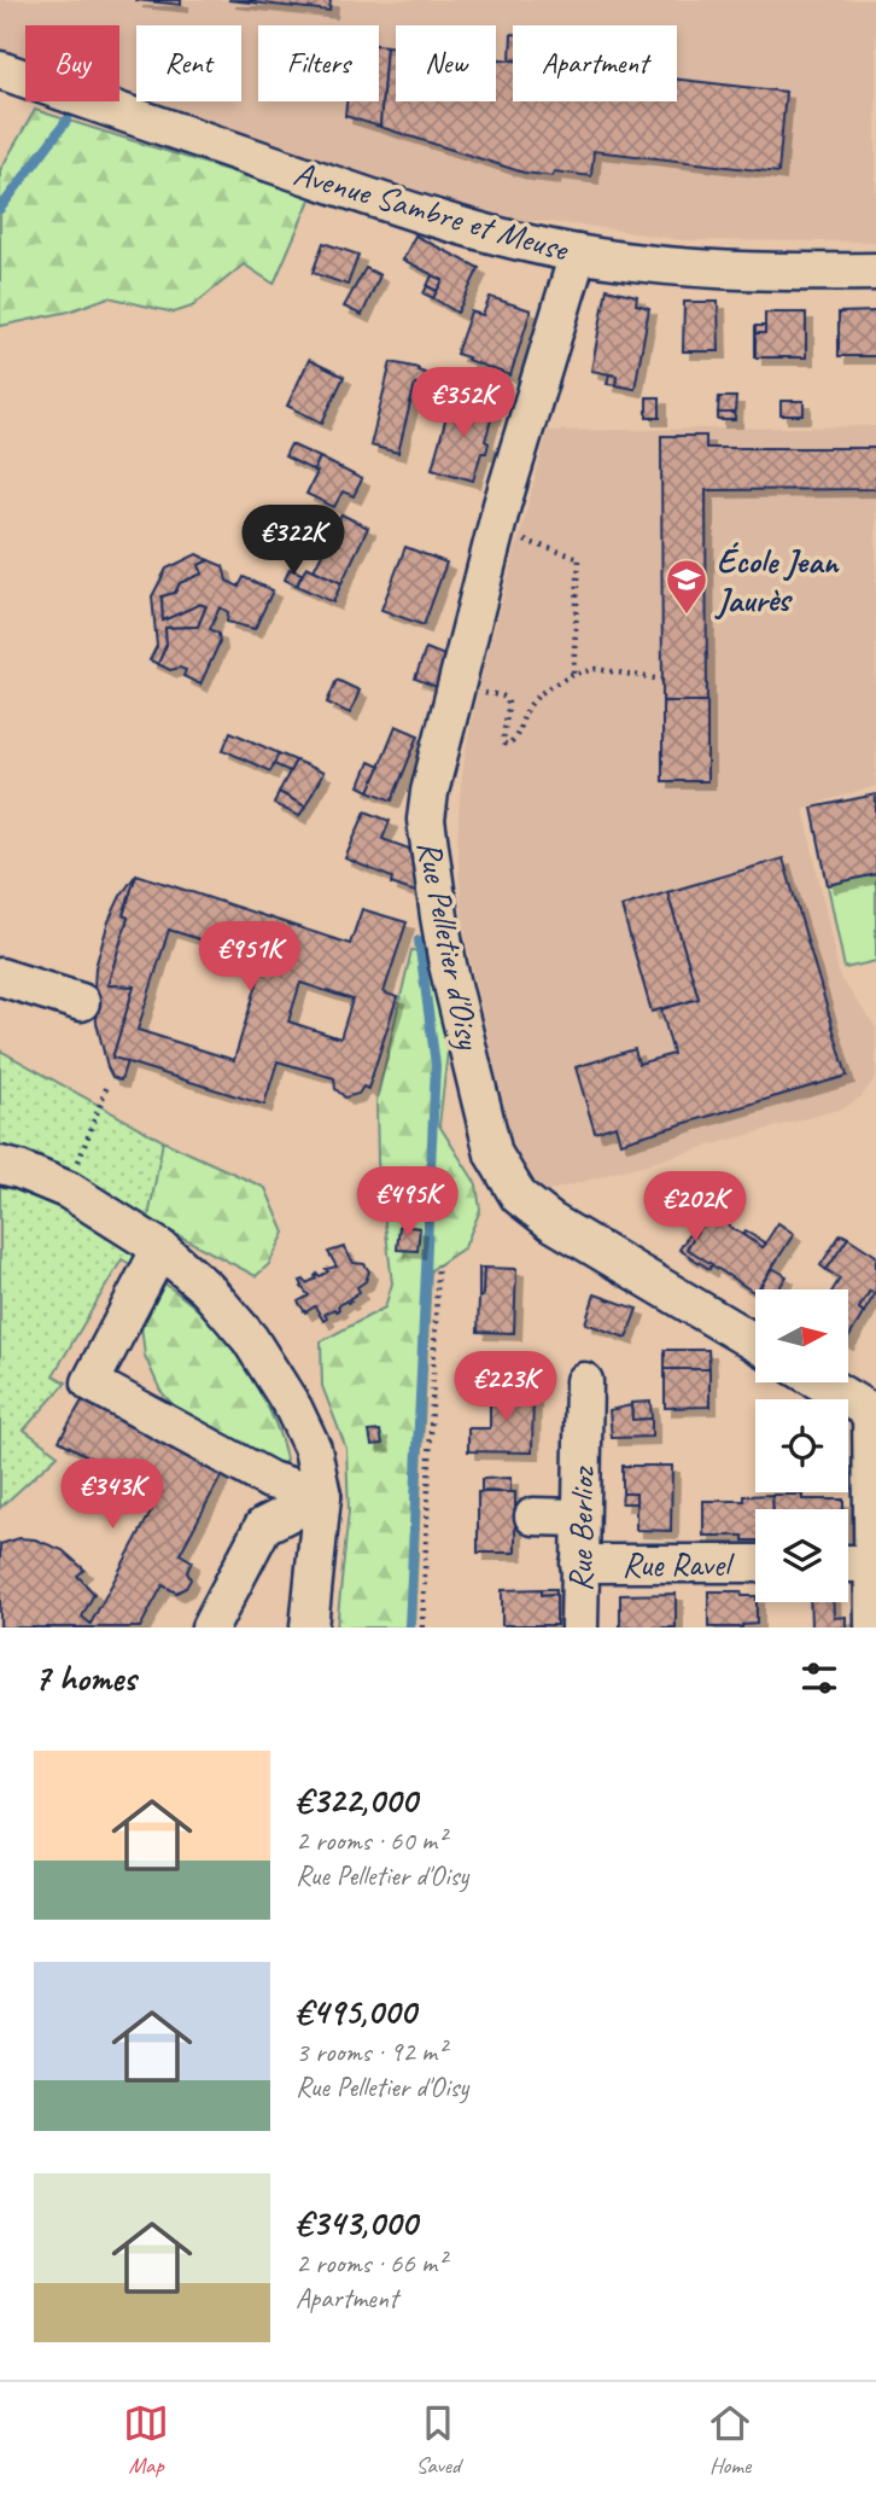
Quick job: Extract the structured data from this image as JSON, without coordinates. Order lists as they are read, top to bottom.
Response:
{
  "streets": {
    "street": [
      "Avenue Sambre et Meuse",
      "Rue Pelletier d'Oisy",
      "Rue Berlioz",
      "Rue Ravel"
    ]
  },
  "crossings": [
    ["Avenue Sambre et Meuse", "Rue Pelletier d'Oisy"],
    ["Rue Berlioz", "Rue Ravel"]
  ],
  "places": {
    "school or university": ["École Jean Jaurès"]
  },
  "north": "right",
  "page": {
    "chip": [
      "Buy",
      "Rent",
      "Filters",
      "New",
      "Apartment"
    ],
    "price": [
      "€352K",
      "€322K",
      "€951K",
      "€495K",
      "€202K",
      "€223K",
      "€343K"
    ],
    "heading": "7 homes",
    "list": [
      {
        "name": "€322,000",
        "note": "2 rooms · 60 m² · Rue Pelletier d'Oisy"
      },
      {
        "name": "€495,000",
        "note": "3 rooms · 92 m² · Rue Pelletier d'Oisy"
      },
      {
        "name": "€343,000",
        "note": "2 rooms · 66 m² · Apartment"
      }
    ],
    "tabs": ["Map", "Saved", "Home"]
  }
}
